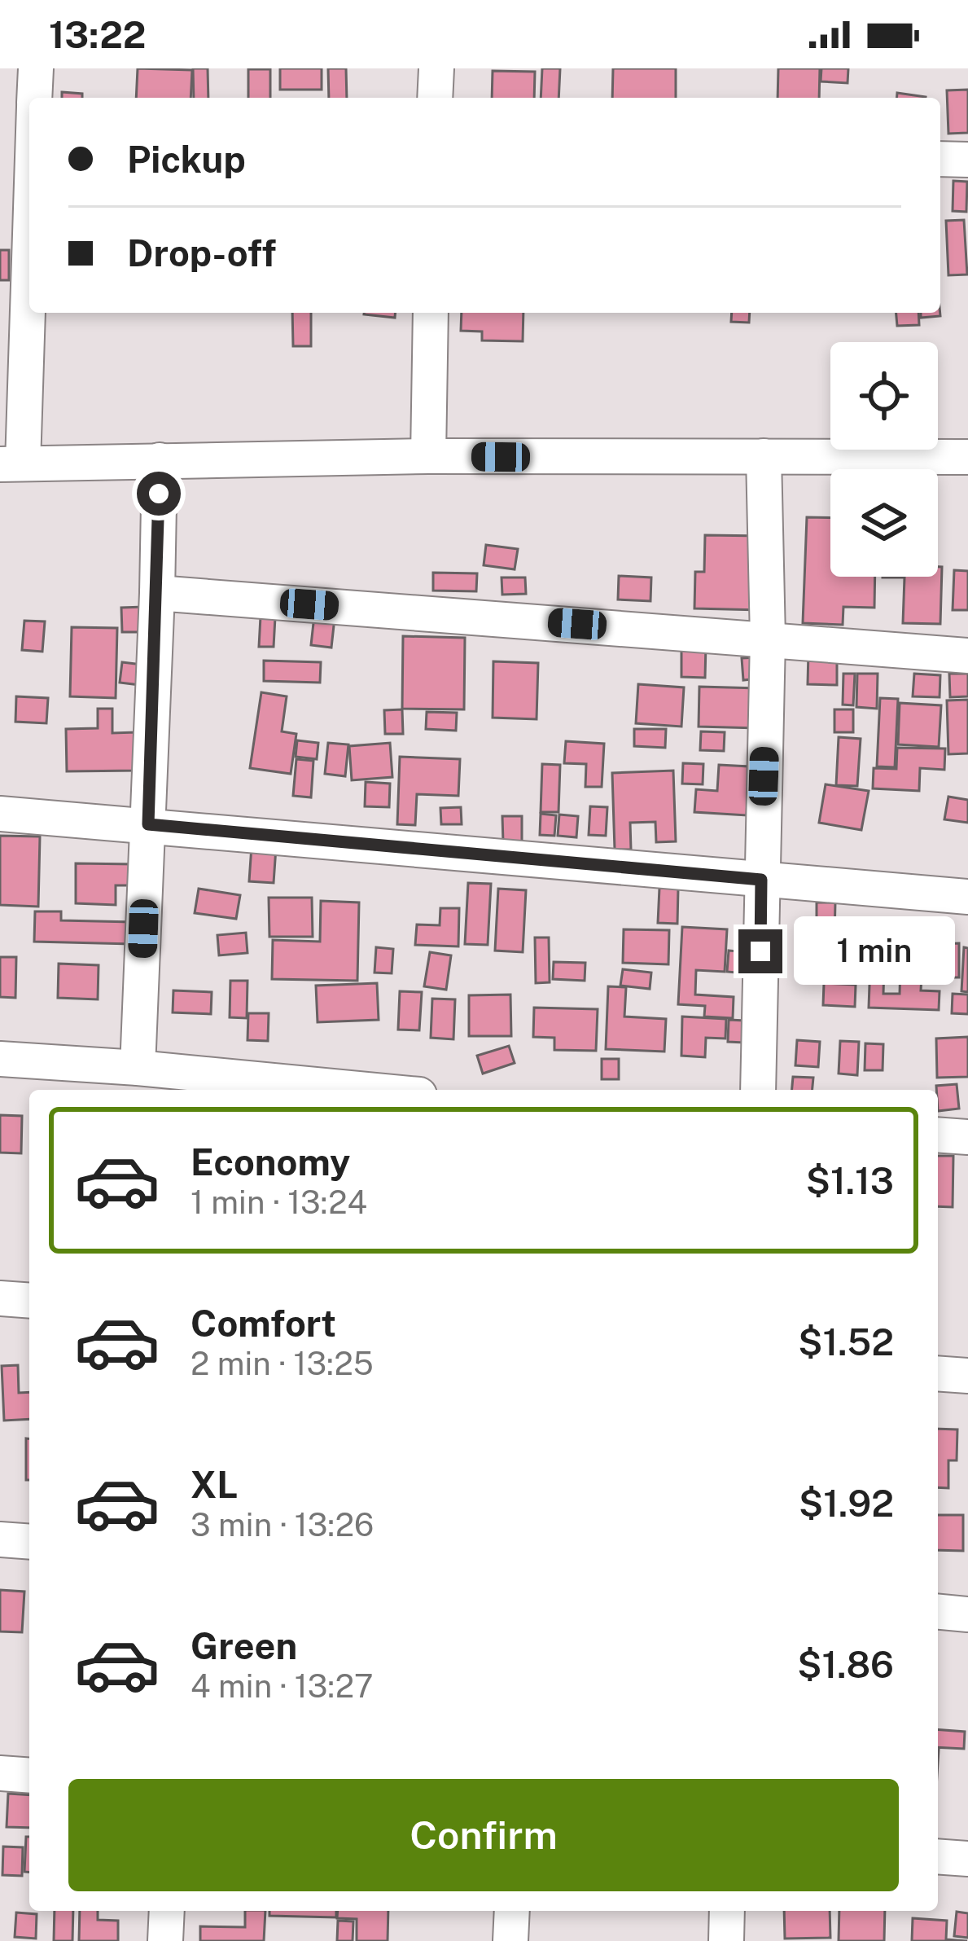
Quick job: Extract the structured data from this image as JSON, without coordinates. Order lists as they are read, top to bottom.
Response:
{
  "page": {
    "status": "13:22",
    "banner": ["Pickup", "Drop-off"],
    "bubble": "1 min",
    "list": [
      {
        "name": "Economy",
        "note": "1 min · 13:24",
        "value": "$1.13"
      },
      {
        "name": "Comfort",
        "note": "2 min · 13:25",
        "value": "$1.52"
      },
      {
        "name": "XL",
        "note": "3 min · 13:26",
        "value": "$1.92"
      },
      {
        "name": "Green",
        "note": "4 min · 13:27",
        "value": "$1.86"
      }
    ],
    "buttons": "Confirm"
  }
}
